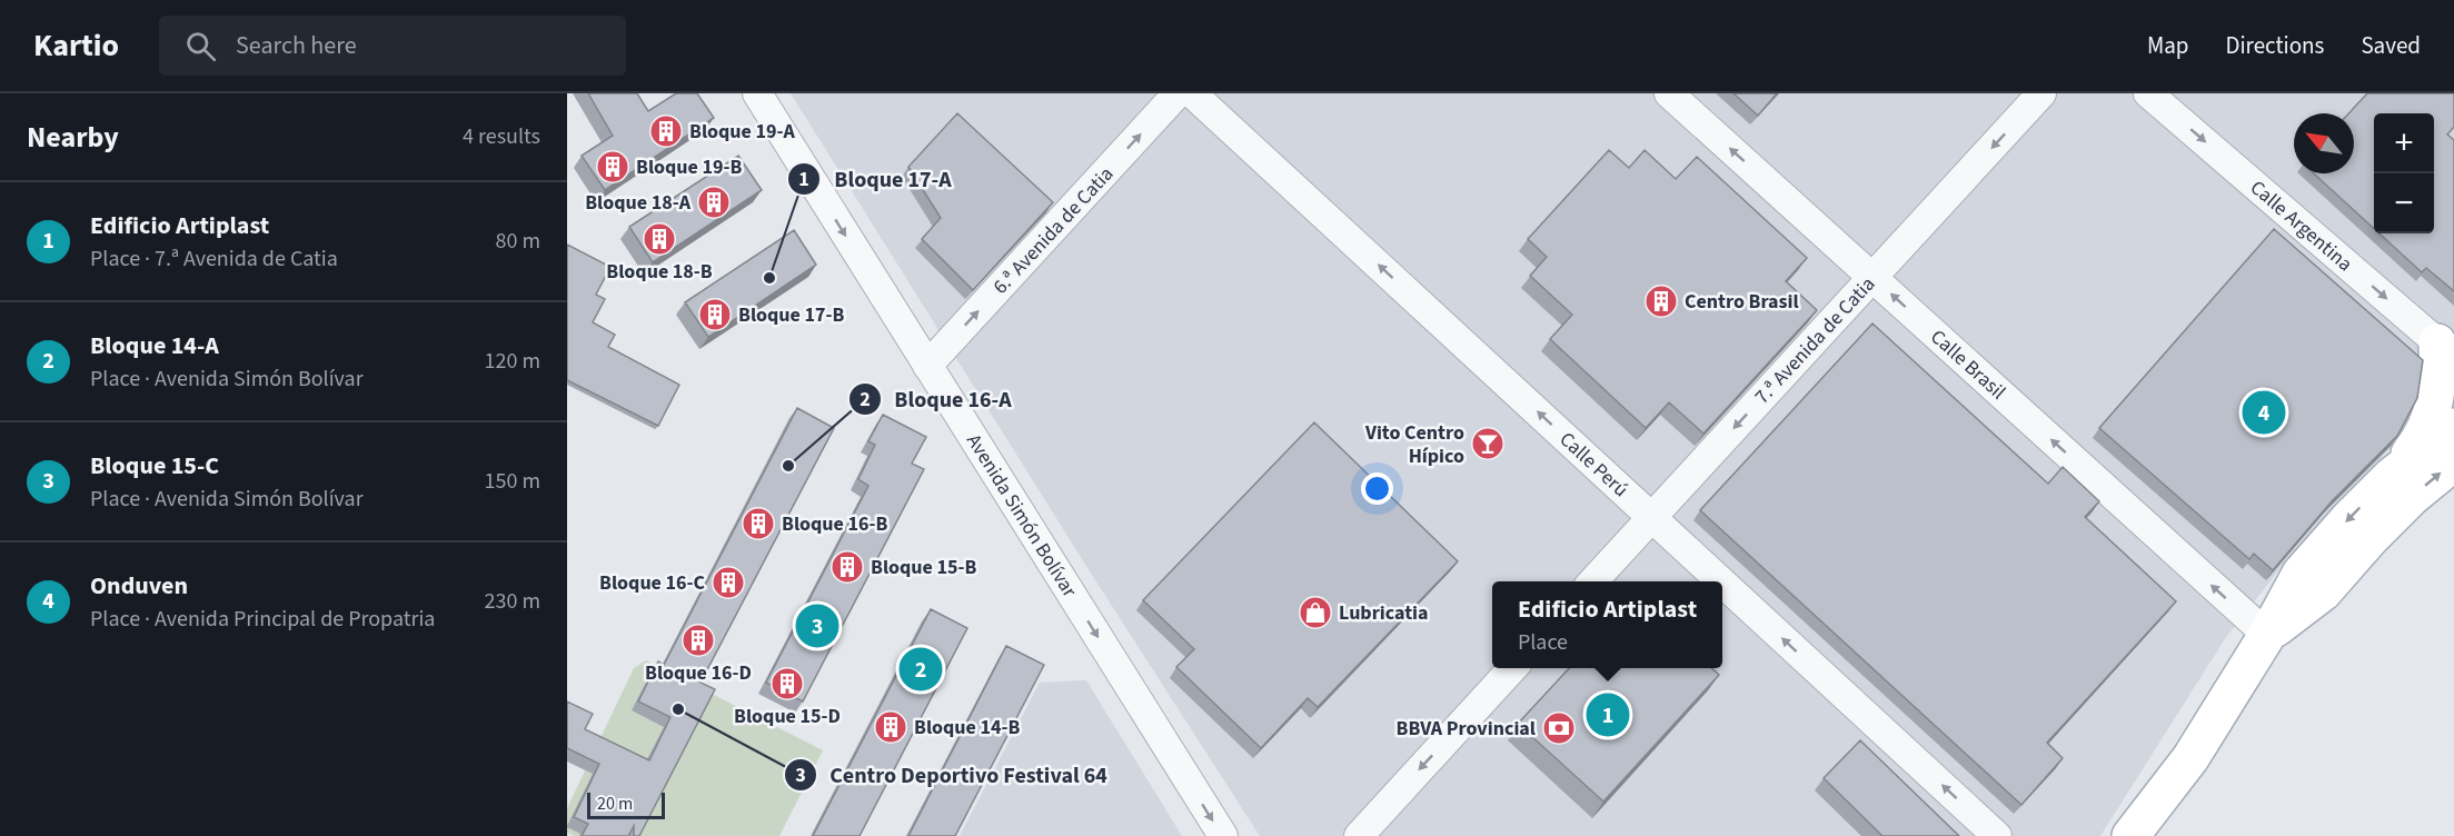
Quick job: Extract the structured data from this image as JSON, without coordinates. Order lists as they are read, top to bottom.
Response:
{
  "streets": {
    "street": [
      "Calle Argentina",
      "6.ª Avenida de Catia",
      "7.ª Avenida de Catia",
      "Calle Brasil",
      "Calle Perú",
      "Avenida Simón Bolívar"
    ]
  },
  "crossings": [
    ["6.ª Avenida de Catia", "Avenida Simón Bolívar"],
    ["7.ª Avenida de Catia", "Calle Brasil"],
    ["7.ª Avenida de Catia", "Calle Perú"]
  ],
  "one_way": [
    "Calle Argentina",
    "6.ª Avenida de Catia",
    "7.ª Avenida de Catia",
    "Calle Brasil",
    "Calle Perú",
    "Avenida Simón Bolívar"
  ],
  "places": {
    "building": [
      "Bloque 19-A",
      "Bloque 19-B",
      "Bloque 18-A",
      "Bloque 18-B",
      "Centro Brasil",
      "Bloque 17-B",
      "Bloque 16-B",
      "Bloque 15-B",
      "Bloque 16-C",
      "Bloque 16-D",
      "Bloque 15-D",
      "Bloque 14-B"
    ],
    "other": ["Bloque 17-A", "Bloque 16-A", "Centro Deportivo Festival 64"],
    "bar": ["Vito Centro Hípico"],
    "shop": ["Lubricatia"],
    "bank": ["BBVA Provincial"]
  },
  "scale_bar": "20 m",
  "north": "top left",
  "page": {
    "header": "Kartio",
    "search": "Search here",
    "nav": ["Map", "Directions", "Saved"],
    "heading": ["Nearby", "4 results"],
    "map_buttons": ["+", "−"],
    "list": [
      {
        "mark": "1",
        "name": "Edificio Artiplast",
        "note": "Place · 7.ª Avenida de Catia",
        "value": "80 m"
      },
      {
        "mark": "2",
        "name": "Bloque 14-A",
        "note": "Place · Avenida Simón Bolívar",
        "value": "120 m"
      },
      {
        "mark": "3",
        "name": "Bloque 15-C",
        "note": "Place · Avenida Simón Bolívar",
        "value": "150 m"
      },
      {
        "mark": "4",
        "name": "Onduven",
        "note": "Place · Avenida Principal de Propatria",
        "value": "230 m"
      }
    ],
    "pins": [
      "4",
      "3",
      "2",
      "1"
    ],
    "popup": ["Edificio Artiplast", "Place"],
    "scale": "20 m"
  }
}
